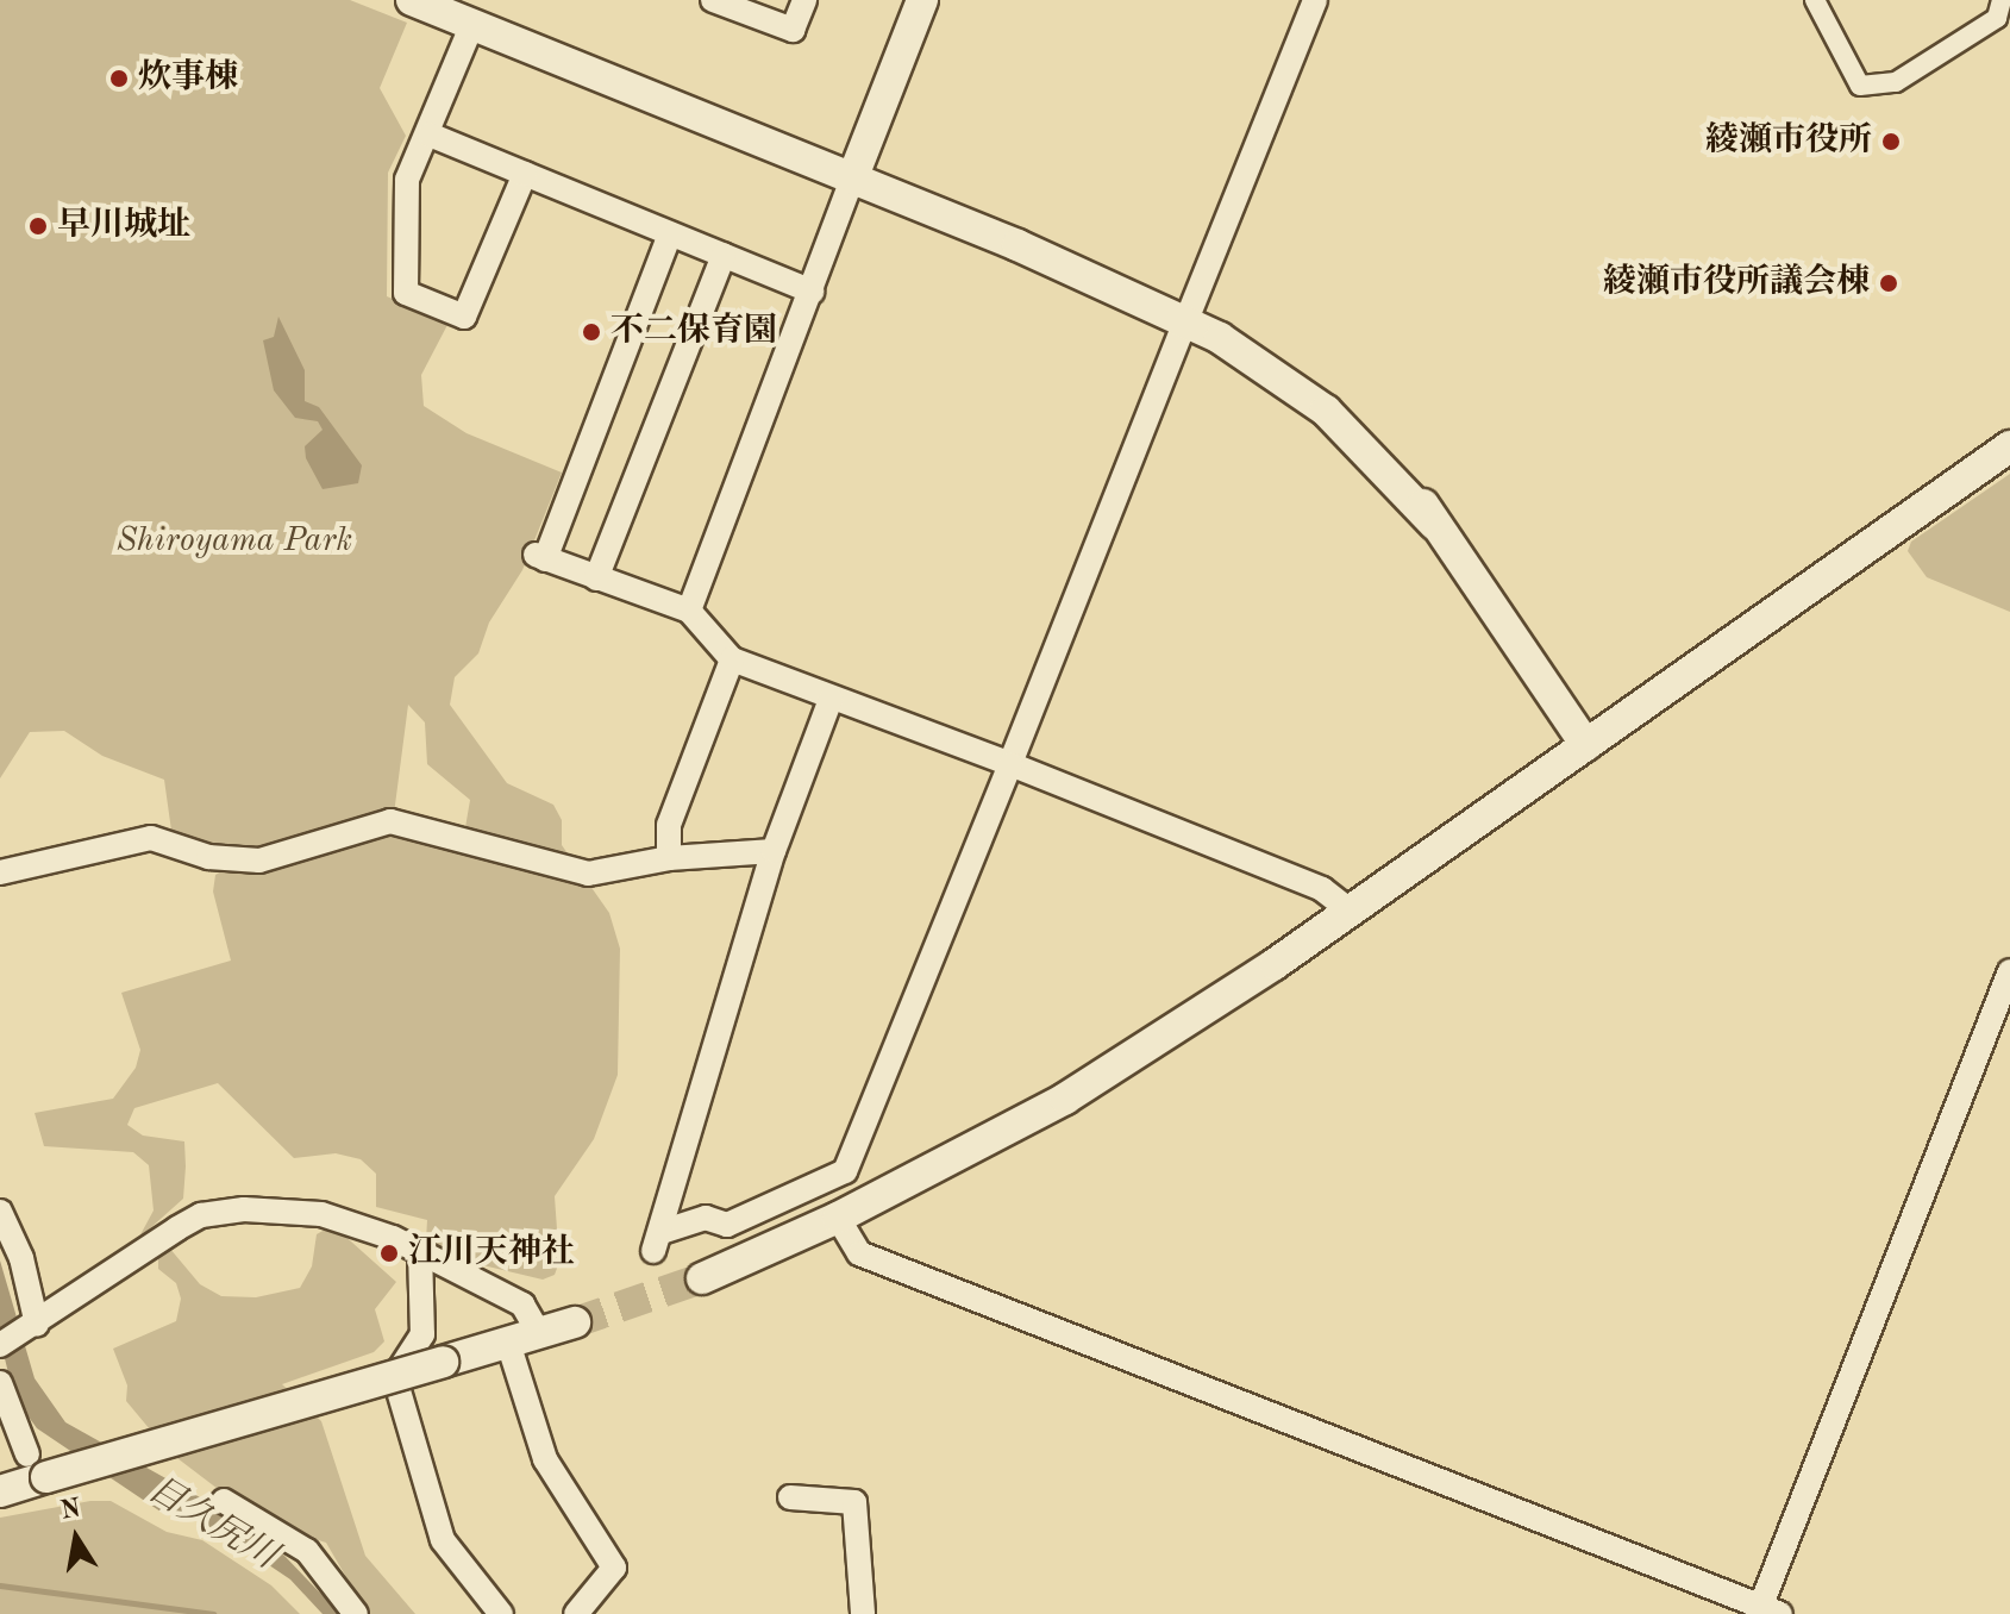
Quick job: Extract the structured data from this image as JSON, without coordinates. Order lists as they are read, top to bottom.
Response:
{
  "water": ["目久尻川"],
  "parks": ["Shiroyama Park"],
  "places": [
    "炊事棟",
    "綾瀬市役所",
    "早川城址",
    "綾瀬市役所議会棟",
    "不二保育園",
    "江川天神社"
  ],
  "north": "top"
}
